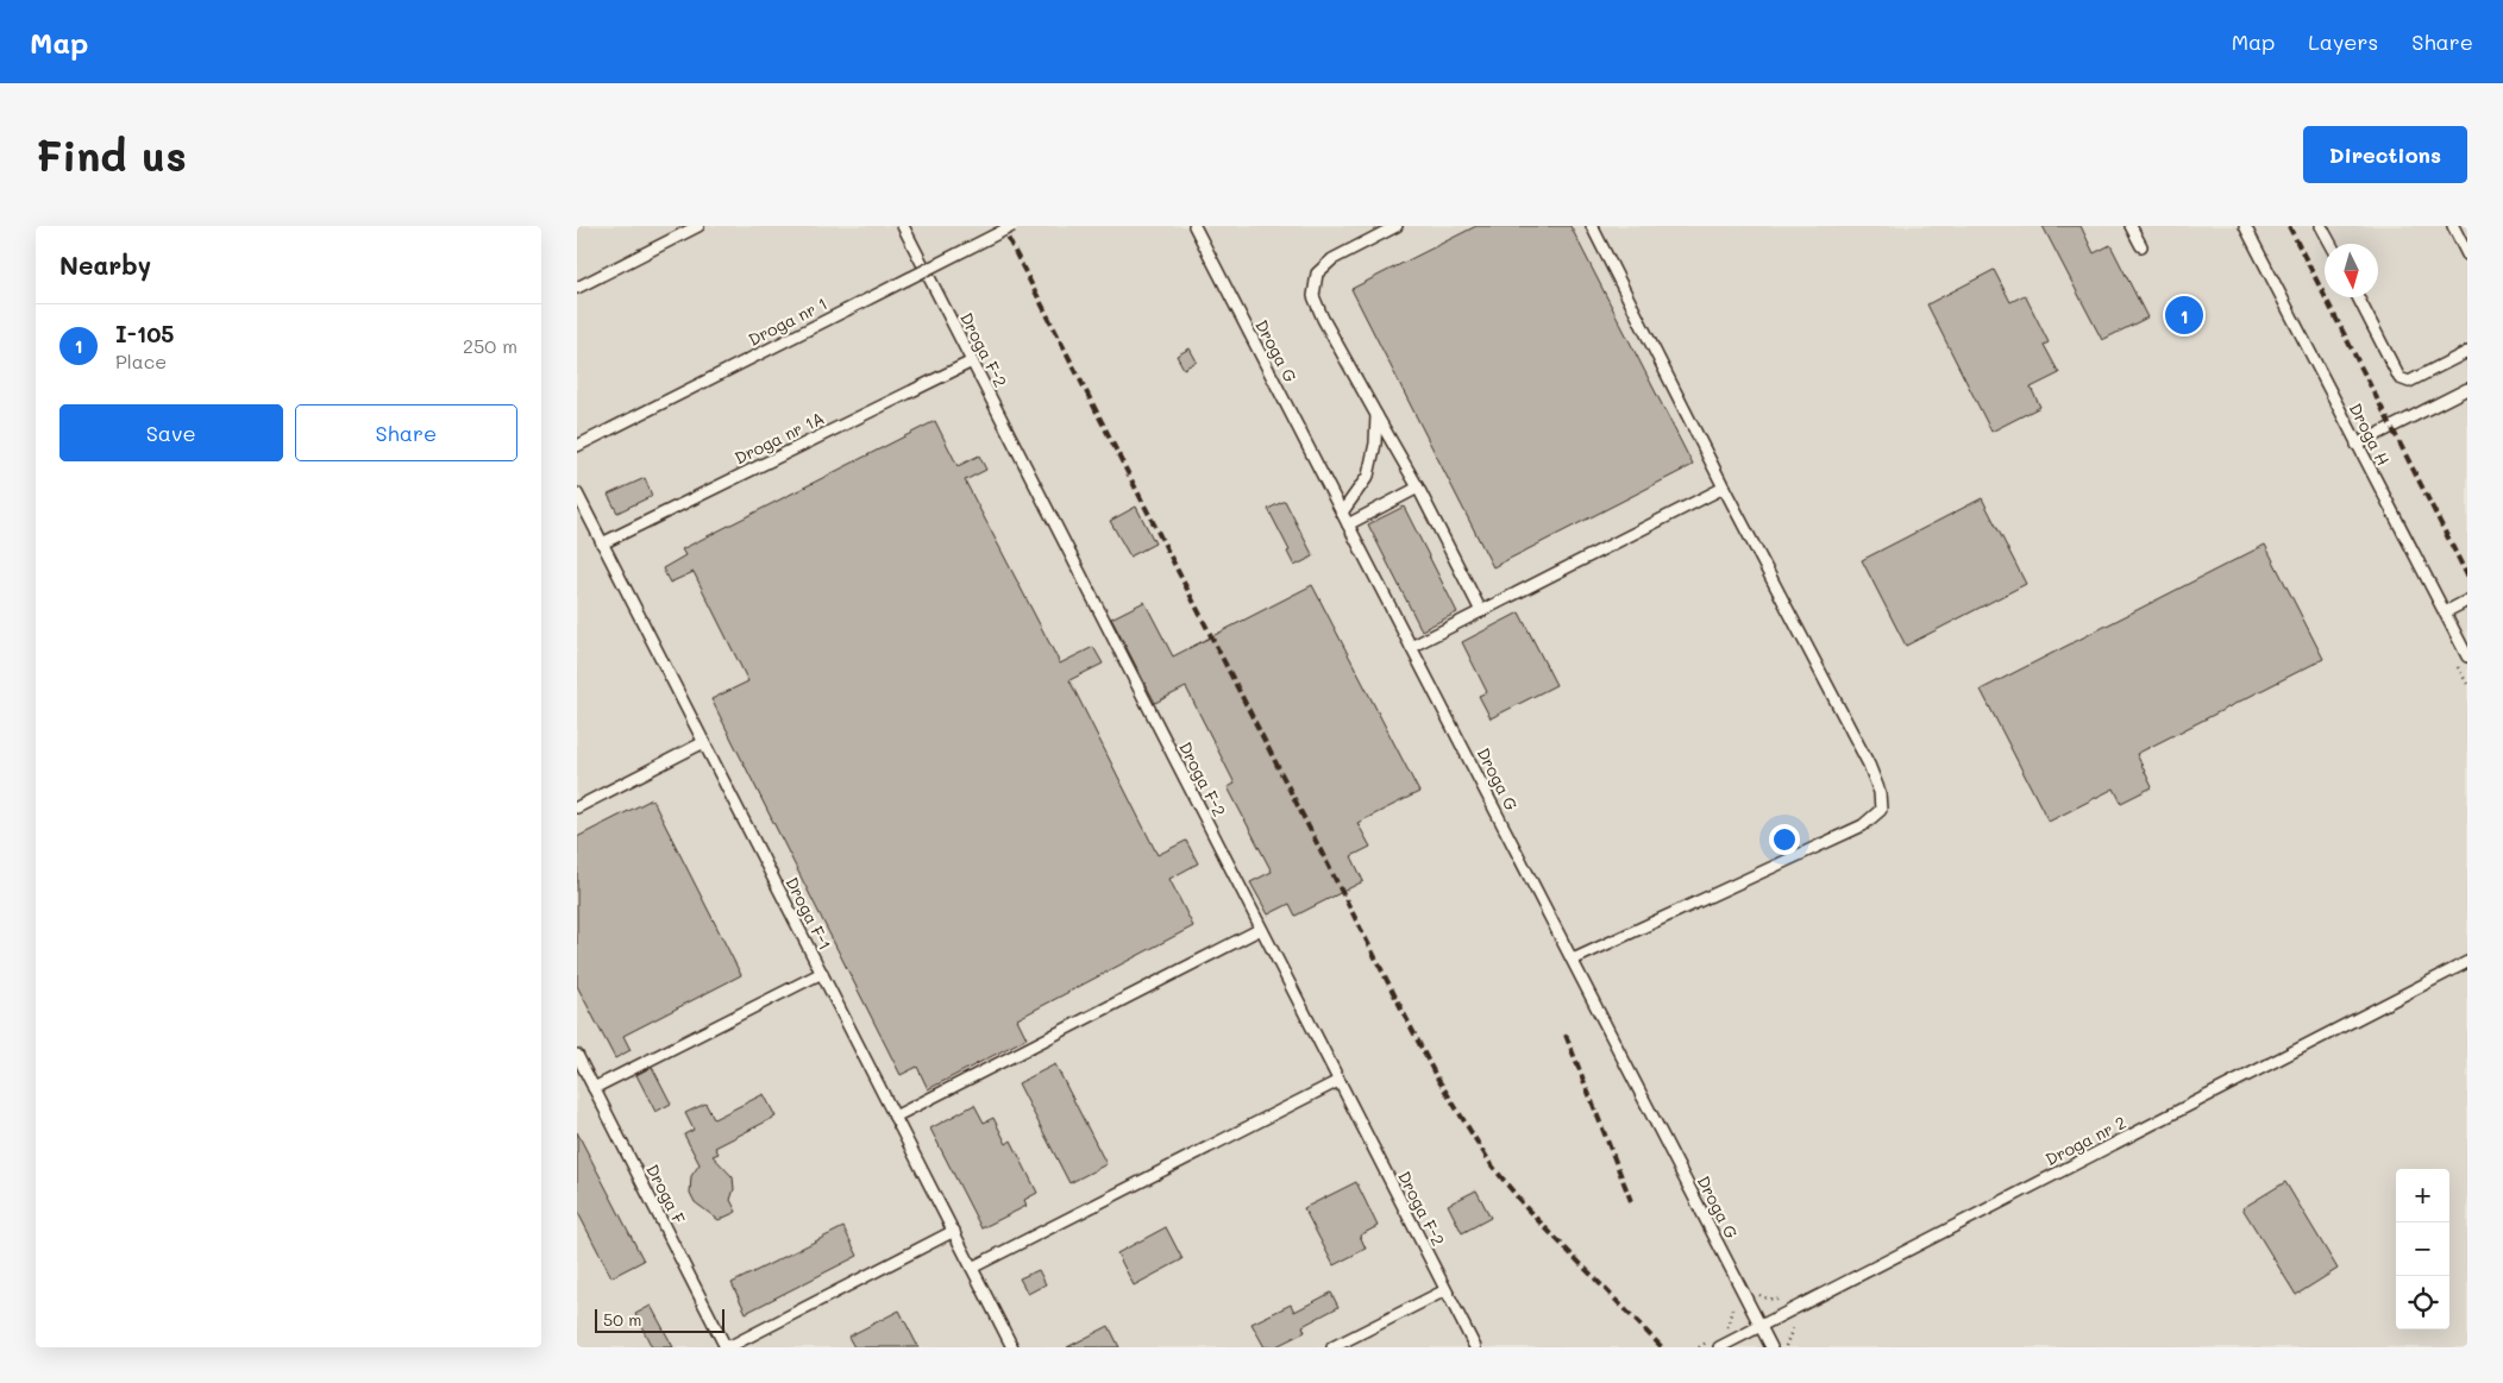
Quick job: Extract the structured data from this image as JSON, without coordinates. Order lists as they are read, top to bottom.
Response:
{
  "streets": {
    "lane": [
      "Droga nr 1",
      "Droga F-2",
      "Droga G",
      "Droga H",
      "Droga nr 1A",
      "Droga F-1",
      "Droga nr 2",
      "Droga F"
    ]
  },
  "crossings": [
    ["Droga F-2", "Droga nr 1A"],
    ["Droga G", "Droga nr 2"],
    ["Droga nr 1A", "Droga F-1"]
  ],
  "scale_bar": "50 m",
  "north": "bottom",
  "page": {
    "header": "Map",
    "nav": ["Map", "Layers", "Share"],
    "buttons": [
      "Directions",
      ["Save", "Share"]
    ],
    "title": "Find us",
    "heading": "Nearby",
    "pins": "1",
    "list": [
      {
        "mark": "1",
        "name": "I-105",
        "note": "Place",
        "value": "250 m"
      }
    ],
    "map_buttons": ["+", "−"],
    "scale": "50 m"
  }
}
